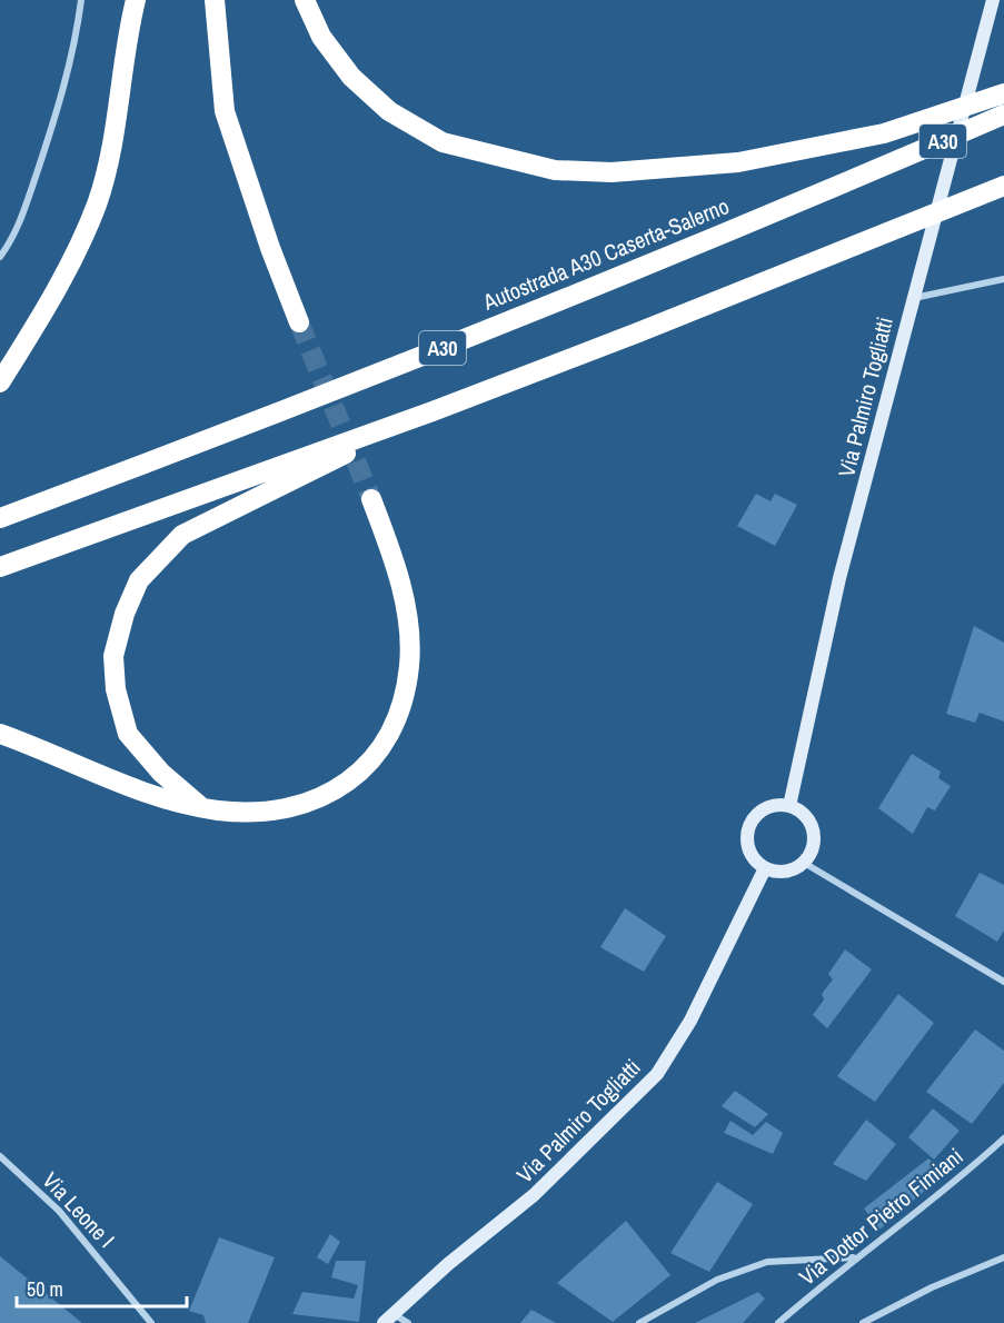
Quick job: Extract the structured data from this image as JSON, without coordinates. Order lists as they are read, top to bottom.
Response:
{
  "streets": {
    "highway": ["A30", "Autostrada A30 Caserta-Salerno"],
    "main road": ["Via Palmiro Togliatti"],
    "street": ["Via Leone I", "Via Dottor Pietro Fimiani"]
  },
  "scale_bar": "50 m"
}
